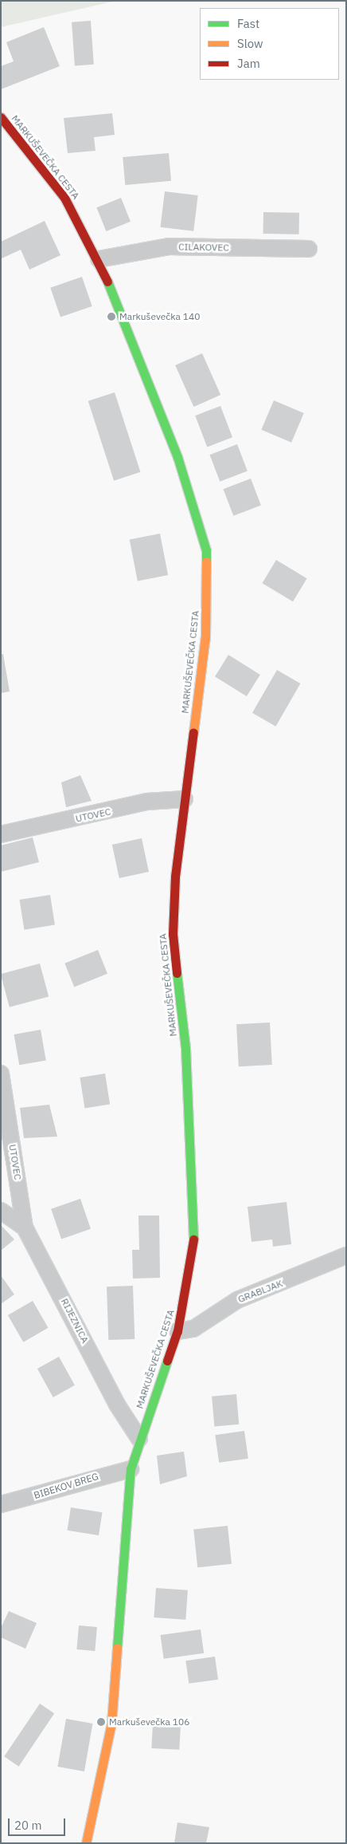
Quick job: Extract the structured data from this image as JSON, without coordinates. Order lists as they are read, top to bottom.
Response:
{
  "streets": {
    "main road": ["MARKUŠEVEČKA CESTA"],
    "street": [
      "CILAKOVEC",
      "UTOVEC",
      "GRABLJAK",
      "RIJEZNICA",
      "BIBEKOV BREG"
    ]
  },
  "crossings": [
    ["MARKUŠEVEČKA CESTA", "CILAKOVEC"],
    ["MARKUŠEVEČKA CESTA", "UTOVEC"],
    ["MARKUŠEVEČKA CESTA", "GRABLJAK"],
    ["MARKUŠEVEČKA CESTA", "RIJEZNICA"],
    ["MARKUŠEVEČKA CESTA", "BIBEKOV BREG"],
    ["UTOVEC", "RIJEZNICA"]
  ],
  "places": ["Markuševečka 140", "Markuševečka 106"],
  "legend": ["Fast", "Slow", "Jam"],
  "scale_bar": "20 m"
}
